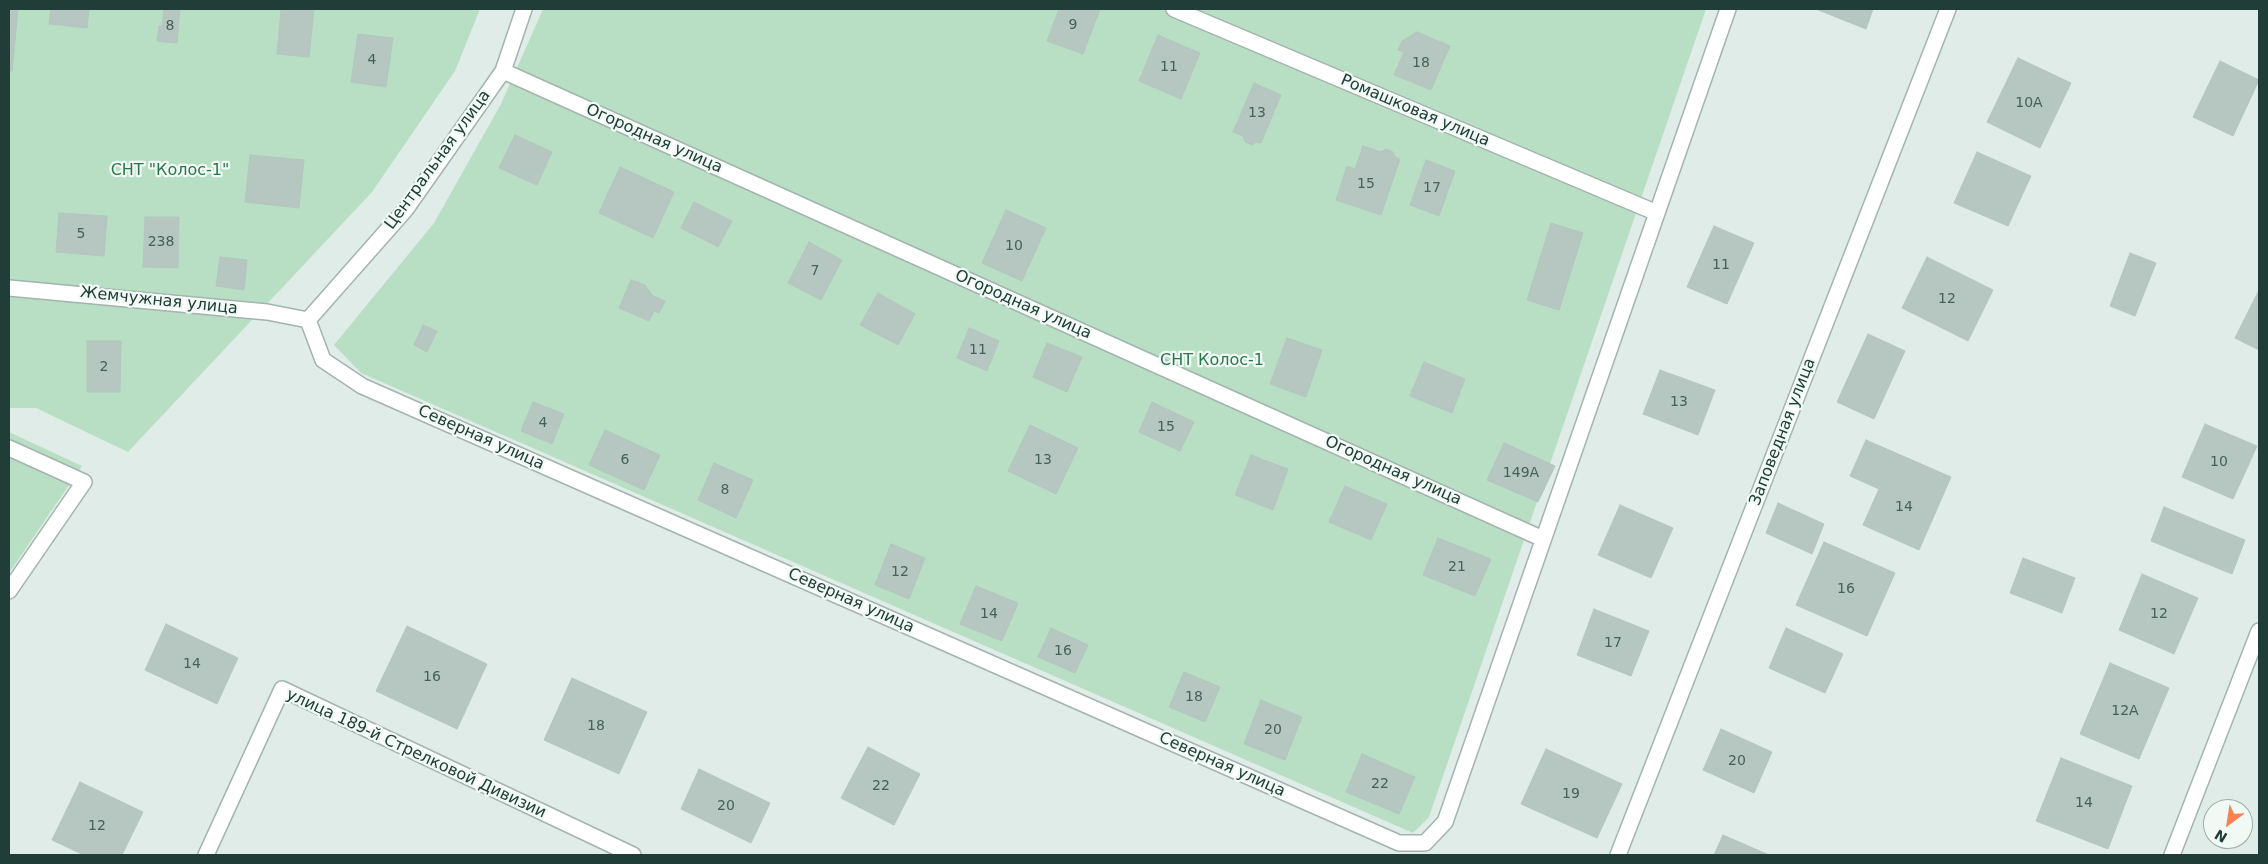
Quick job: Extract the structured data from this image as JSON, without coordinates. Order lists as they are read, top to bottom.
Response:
{
  "streets": {
    "street": [
      "Ромашковая улица",
      "Огородная улица",
      "Центральная улица",
      "Жемчужная улица",
      "Заповедная улица",
      "Северная улица",
      "улица 189-й Стрелковой Дивизии"
    ]
  },
  "crossings": [
    ["Огородная улица", "Центральная улица"],
    ["Огородная улица", "Северная улица"],
    ["Центральная улица", "Жемчужная улица"],
    ["Центральная улица", "Северная улица"],
    ["Жемчужная улица", "Северная улица"]
  ],
  "parks": ["СНТ \"Колос-1\"", "СНТ Колос-1"],
  "house_numbers": [
    "9",
    "8",
    "4",
    "18",
    "11",
    "10А",
    "13",
    "15",
    "17",
    "5",
    "238",
    "10",
    "11",
    "7",
    "12",
    "11",
    "2",
    "13",
    "4",
    "15",
    "6",
    "13",
    "10",
    "149А",
    "8",
    "14",
    "21",
    "12",
    "16",
    "14",
    "12",
    "17",
    "16",
    "14",
    "16",
    "18",
    "12А",
    "18",
    "20",
    "20",
    "22",
    "22",
    "19",
    "14",
    "20",
    "12"
  ],
  "north": "bottom left"
}
